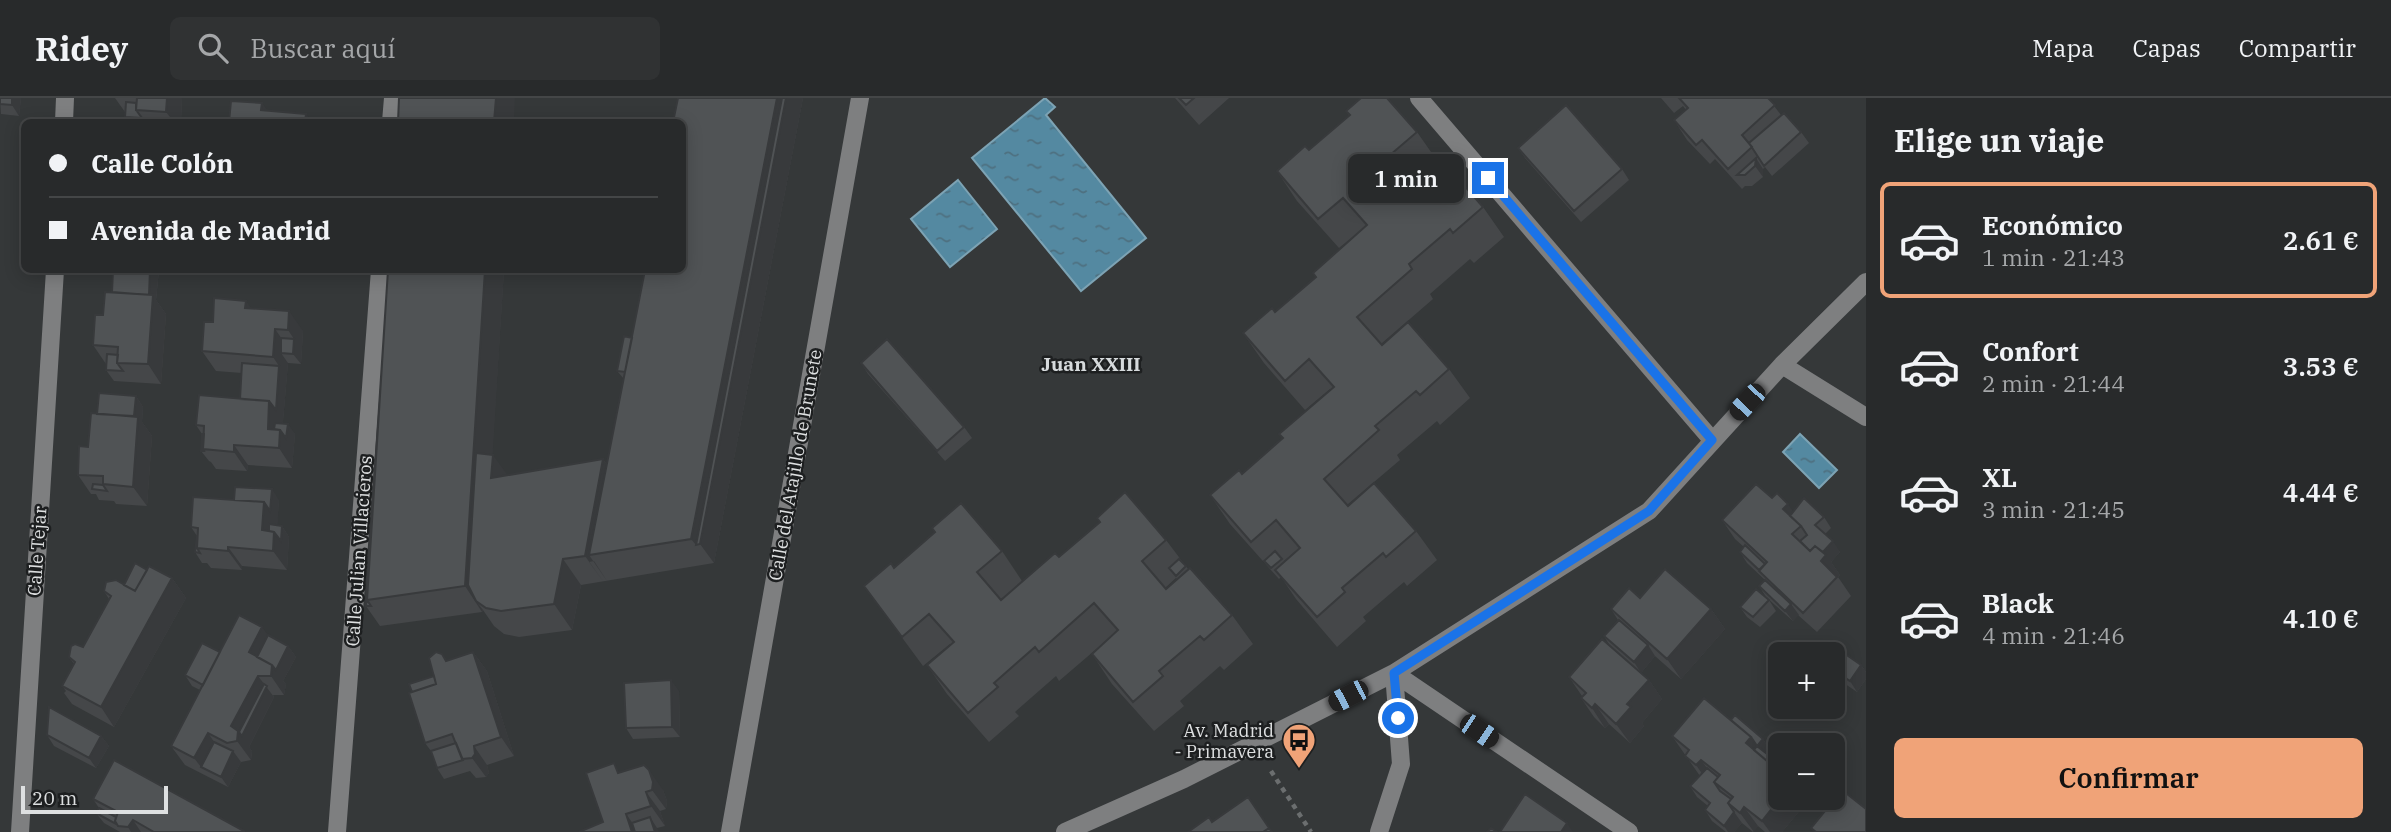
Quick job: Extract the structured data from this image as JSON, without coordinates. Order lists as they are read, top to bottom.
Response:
{
  "streets": {
    "street": ["Calle del Atajillo de Brunete", "Calle Tejar", "Calle Julian Villacieros"]
  },
  "districts": ["Juan XXIII"],
  "places": {
    "bus stop": ["Av. Madrid - Primavera"]
  },
  "scale_bar": "20 m",
  "page": {
    "header": "Ridey",
    "search": "Buscar aquí",
    "nav": ["Mapa", "Capas", "Compartir"],
    "heading": "Elige un viaje",
    "banner": ["Calle Colón", "Avenida de Madrid"],
    "bubble": "1 min",
    "list": [
      {
        "name": "Económico",
        "note": "1 min · 21:43",
        "value": "2.61 €"
      },
      {
        "name": "Confort",
        "note": "2 min · 21:44",
        "value": "3.53 €"
      },
      {
        "name": "XL",
        "note": "3 min · 21:45",
        "value": "4.44 €"
      },
      {
        "name": "Black",
        "note": "4 min · 21:46",
        "value": "4.10 €"
      }
    ],
    "map_buttons": ["+", "−"],
    "buttons": "Confirmar",
    "scale": "20 m"
  }
}
